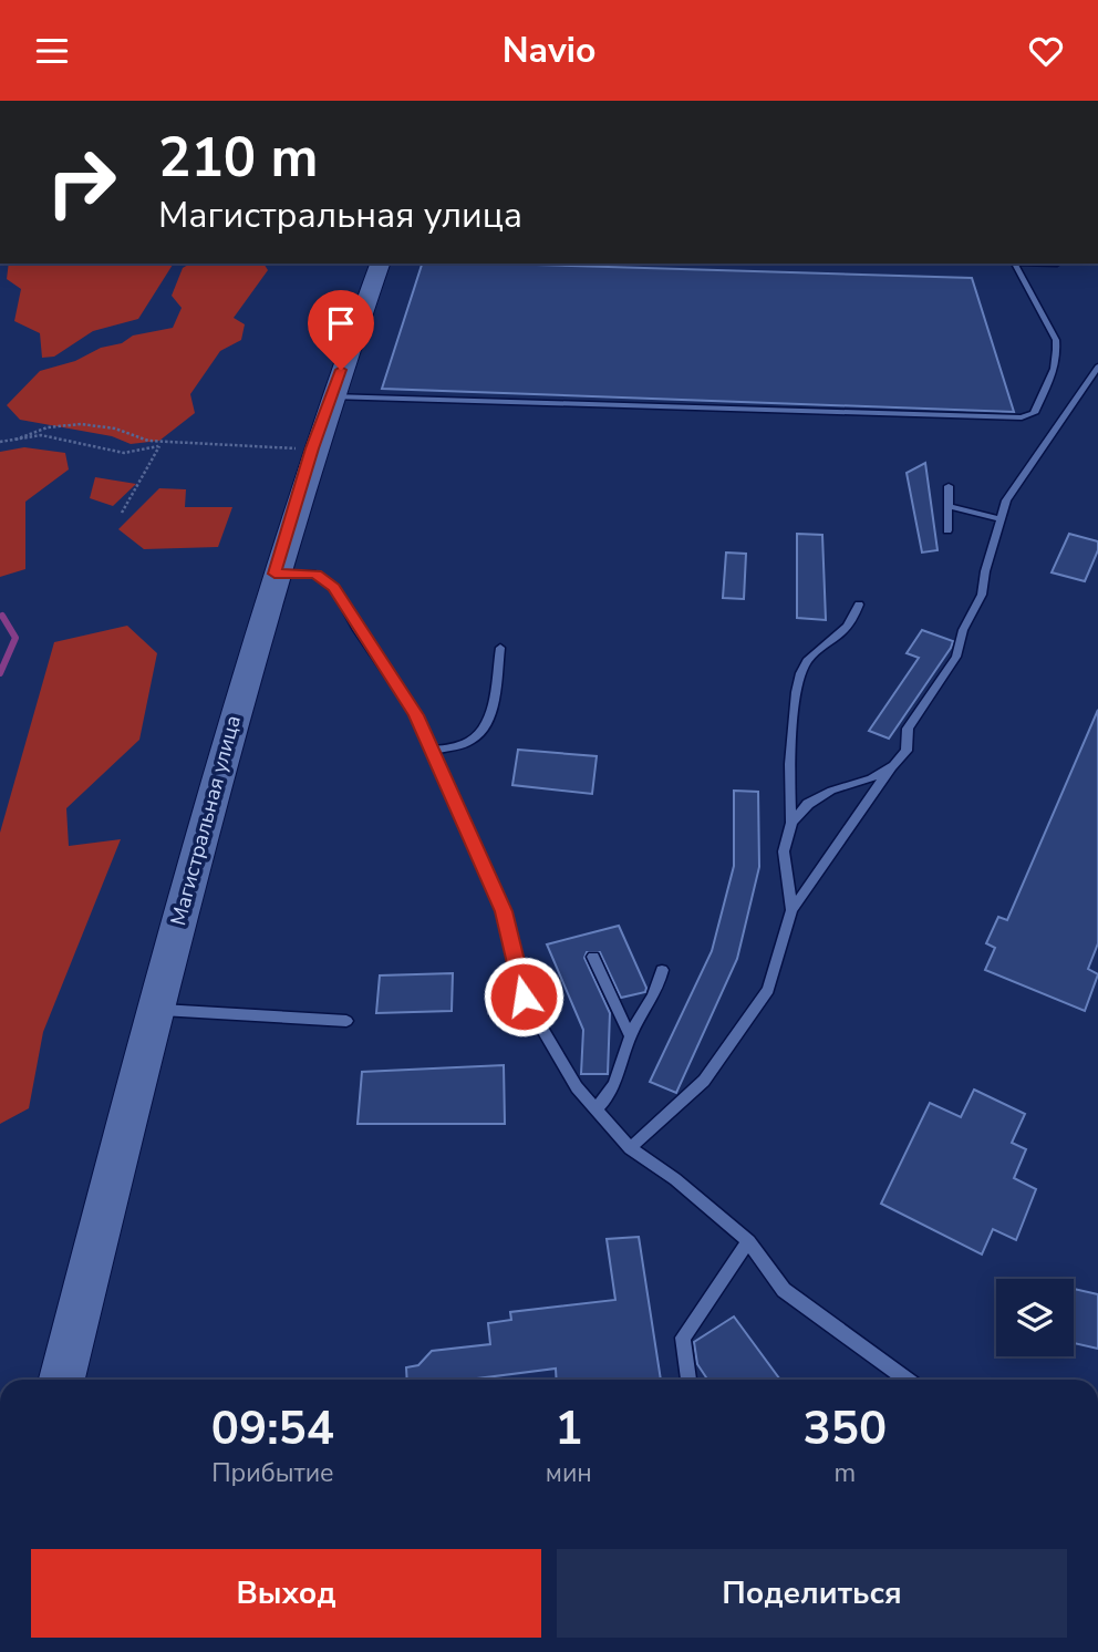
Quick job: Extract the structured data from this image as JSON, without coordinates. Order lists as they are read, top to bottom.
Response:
{
  "streets": {
    "main road": ["Магистральная улица"]
  },
  "page": {
    "header": "Navio",
    "turn": ["210 m", "Магистральная улица"],
    "eta": [
      "09:54",
      "Прибытие",
      "1",
      "мин",
      "350",
      "m"
    ],
    "buttons": ["Выход", "Поделиться"]
  }
}
